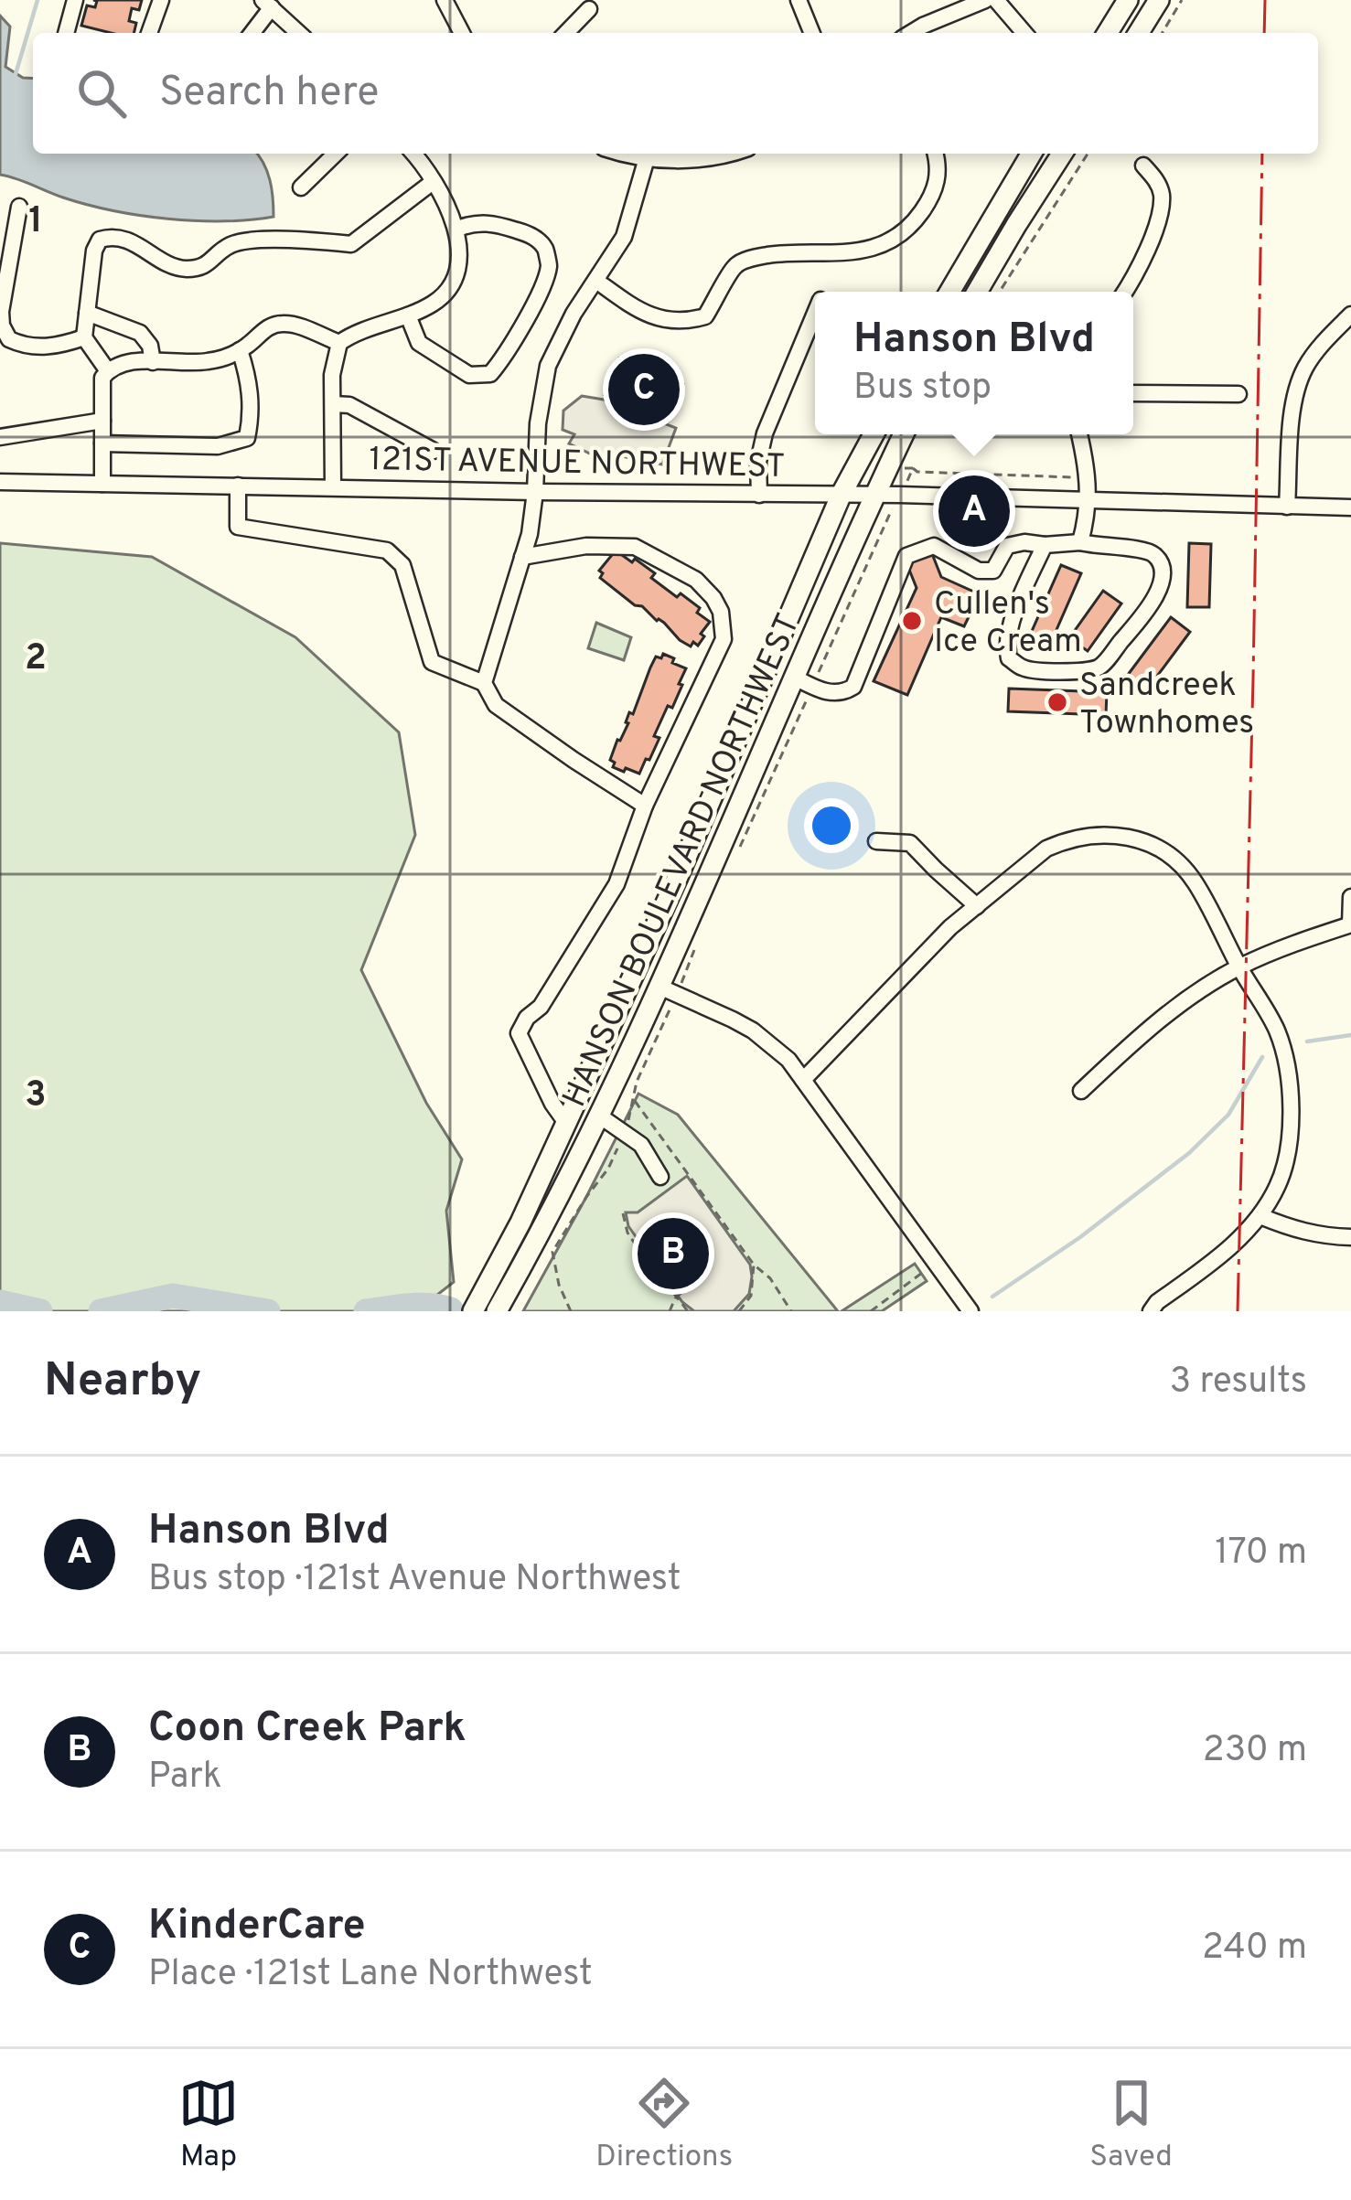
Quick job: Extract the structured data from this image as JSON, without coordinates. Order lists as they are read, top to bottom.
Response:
{
  "streets": {
    "main road": ["HANSON BOULEVARD NORTHWEST"],
    "street": ["121ST AVENUE NORTHWEST"]
  },
  "crossings": [
    ["121ST AVENUE NORTHWEST", "HANSON BOULEVARD NORTHWEST"]
  ],
  "places": ["Cullen's Ice Cream", "Sandcreek Townhomes"],
  "page": {
    "search": "Search here",
    "popup": ["Hanson Blvd", "Bus stop"],
    "pins": ["C", "A", "B"],
    "heading": ["Nearby", "3 results"],
    "list": [
      {
        "mark": "A",
        "name": "Hanson Blvd",
        "note": "Bus stop · 121st Avenue Northwest",
        "value": "170 m"
      },
      {
        "mark": "B",
        "name": "Coon Creek Park",
        "note": "Park",
        "value": "230 m"
      },
      {
        "mark": "C",
        "name": "KinderCare",
        "note": "Place · 121st Lane Northwest",
        "value": "240 m"
      }
    ],
    "nav": ["Map", "Directions", "Saved"]
  },
  "grid": {
    "rows": ["1", "2", "3"]
  }
}
